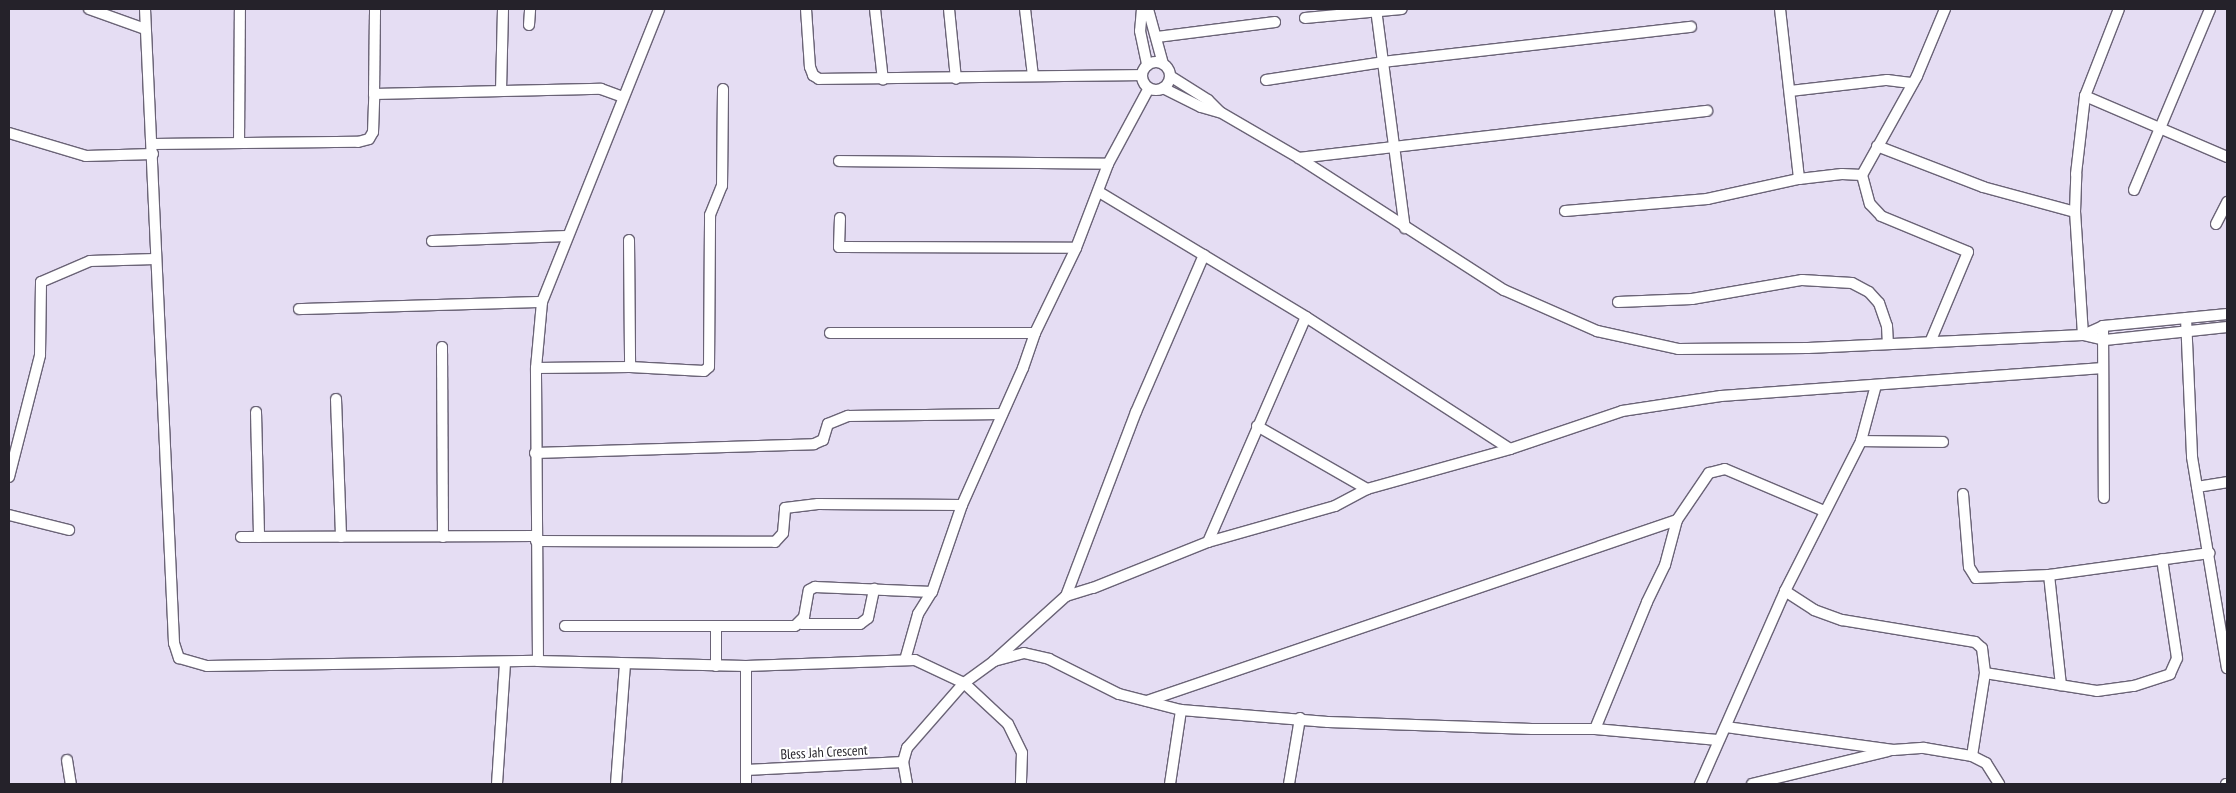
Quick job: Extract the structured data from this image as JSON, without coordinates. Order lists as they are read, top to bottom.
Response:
{
  "streets": {
    "street": ["Bless Jah Crescent"]
  }
}
